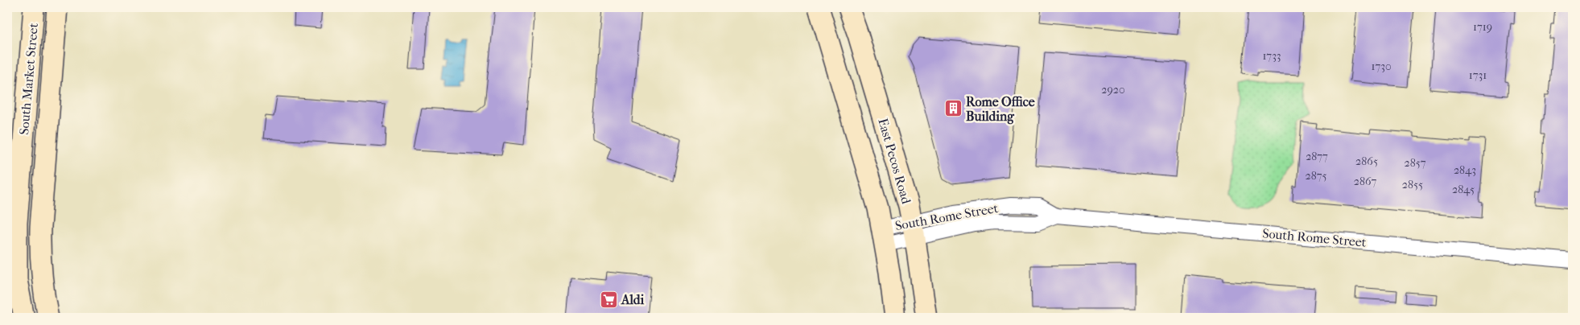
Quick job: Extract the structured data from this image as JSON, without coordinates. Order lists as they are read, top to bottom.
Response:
{
  "streets": {
    "street": ["South Market Street", "East Pecos Road", "South Rome Street"]
  },
  "crossings": [
    ["East Pecos Road", "South Rome Street"]
  ],
  "places": {
    "building": ["Rome Office Building"],
    "supermarket": ["Aldi"]
  },
  "house_numbers": [
    "1719",
    "1733",
    "1730",
    "1731",
    "2920",
    "2877",
    "2865",
    "2857",
    "2843",
    "2875",
    "2867",
    "2855",
    "2845"
  ]
}
